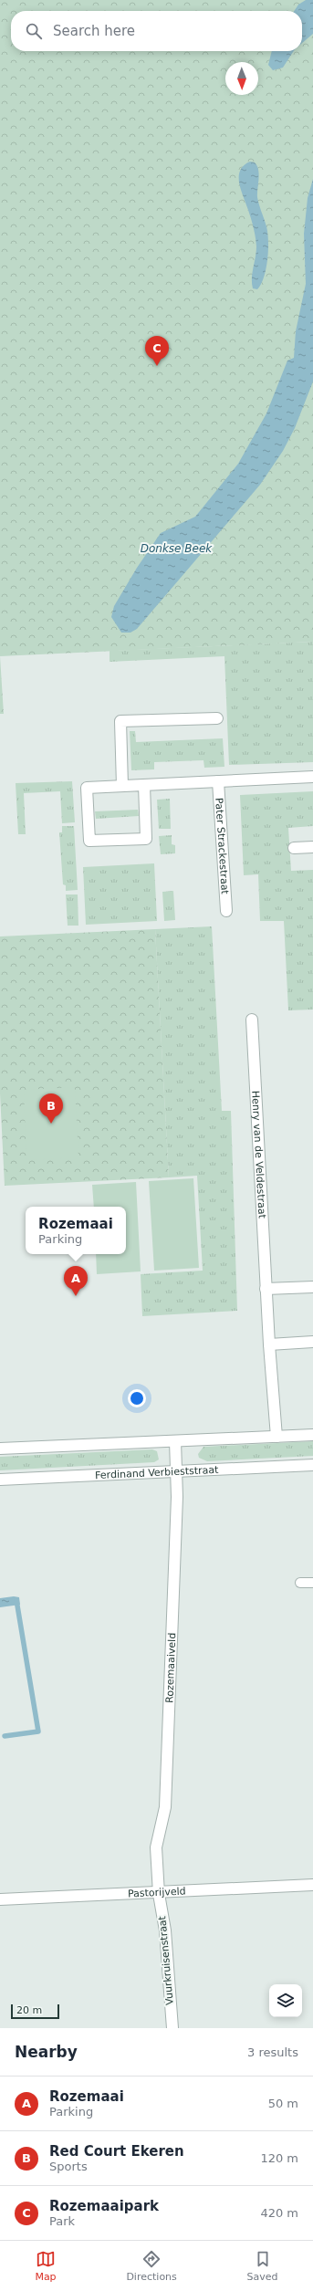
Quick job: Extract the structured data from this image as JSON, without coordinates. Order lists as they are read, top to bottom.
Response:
{
  "streets": {
    "street": [
      "Pater Strackestraat",
      "Henry van de Veldestraat",
      "Ferdinand Verbieststraat",
      "Rozemaaiveld",
      "Pastorijveld",
      "Vuurkruisenstraat"
    ]
  },
  "crossings": [
    ["Ferdinand Verbieststraat", "Rozemaaiveld"],
    ["Rozemaaiveld", "Pastorijveld"],
    ["Rozemaaiveld", "Vuurkruisenstraat"],
    ["Pastorijveld", "Vuurkruisenstraat"]
  ],
  "water": ["Donkse Beek"],
  "scale_bar": "20 m",
  "north": "bottom",
  "page": {
    "search": "Search here",
    "pins": ["C", "B", "A"],
    "popup": ["Rozemaai", "Parking"],
    "scale": "20 m",
    "heading": ["Nearby", "3 results"],
    "list": [
      {
        "mark": "A",
        "name": "Rozemaai",
        "note": "Parking",
        "value": "50 m"
      },
      {
        "mark": "B",
        "name": "Red Court Ekeren",
        "note": "Sports",
        "value": "120 m"
      },
      {
        "mark": "C",
        "name": "Rozemaaipark",
        "note": "Park",
        "value": "420 m"
      }
    ],
    "nav": ["Map", "Directions", "Saved"]
  }
}
